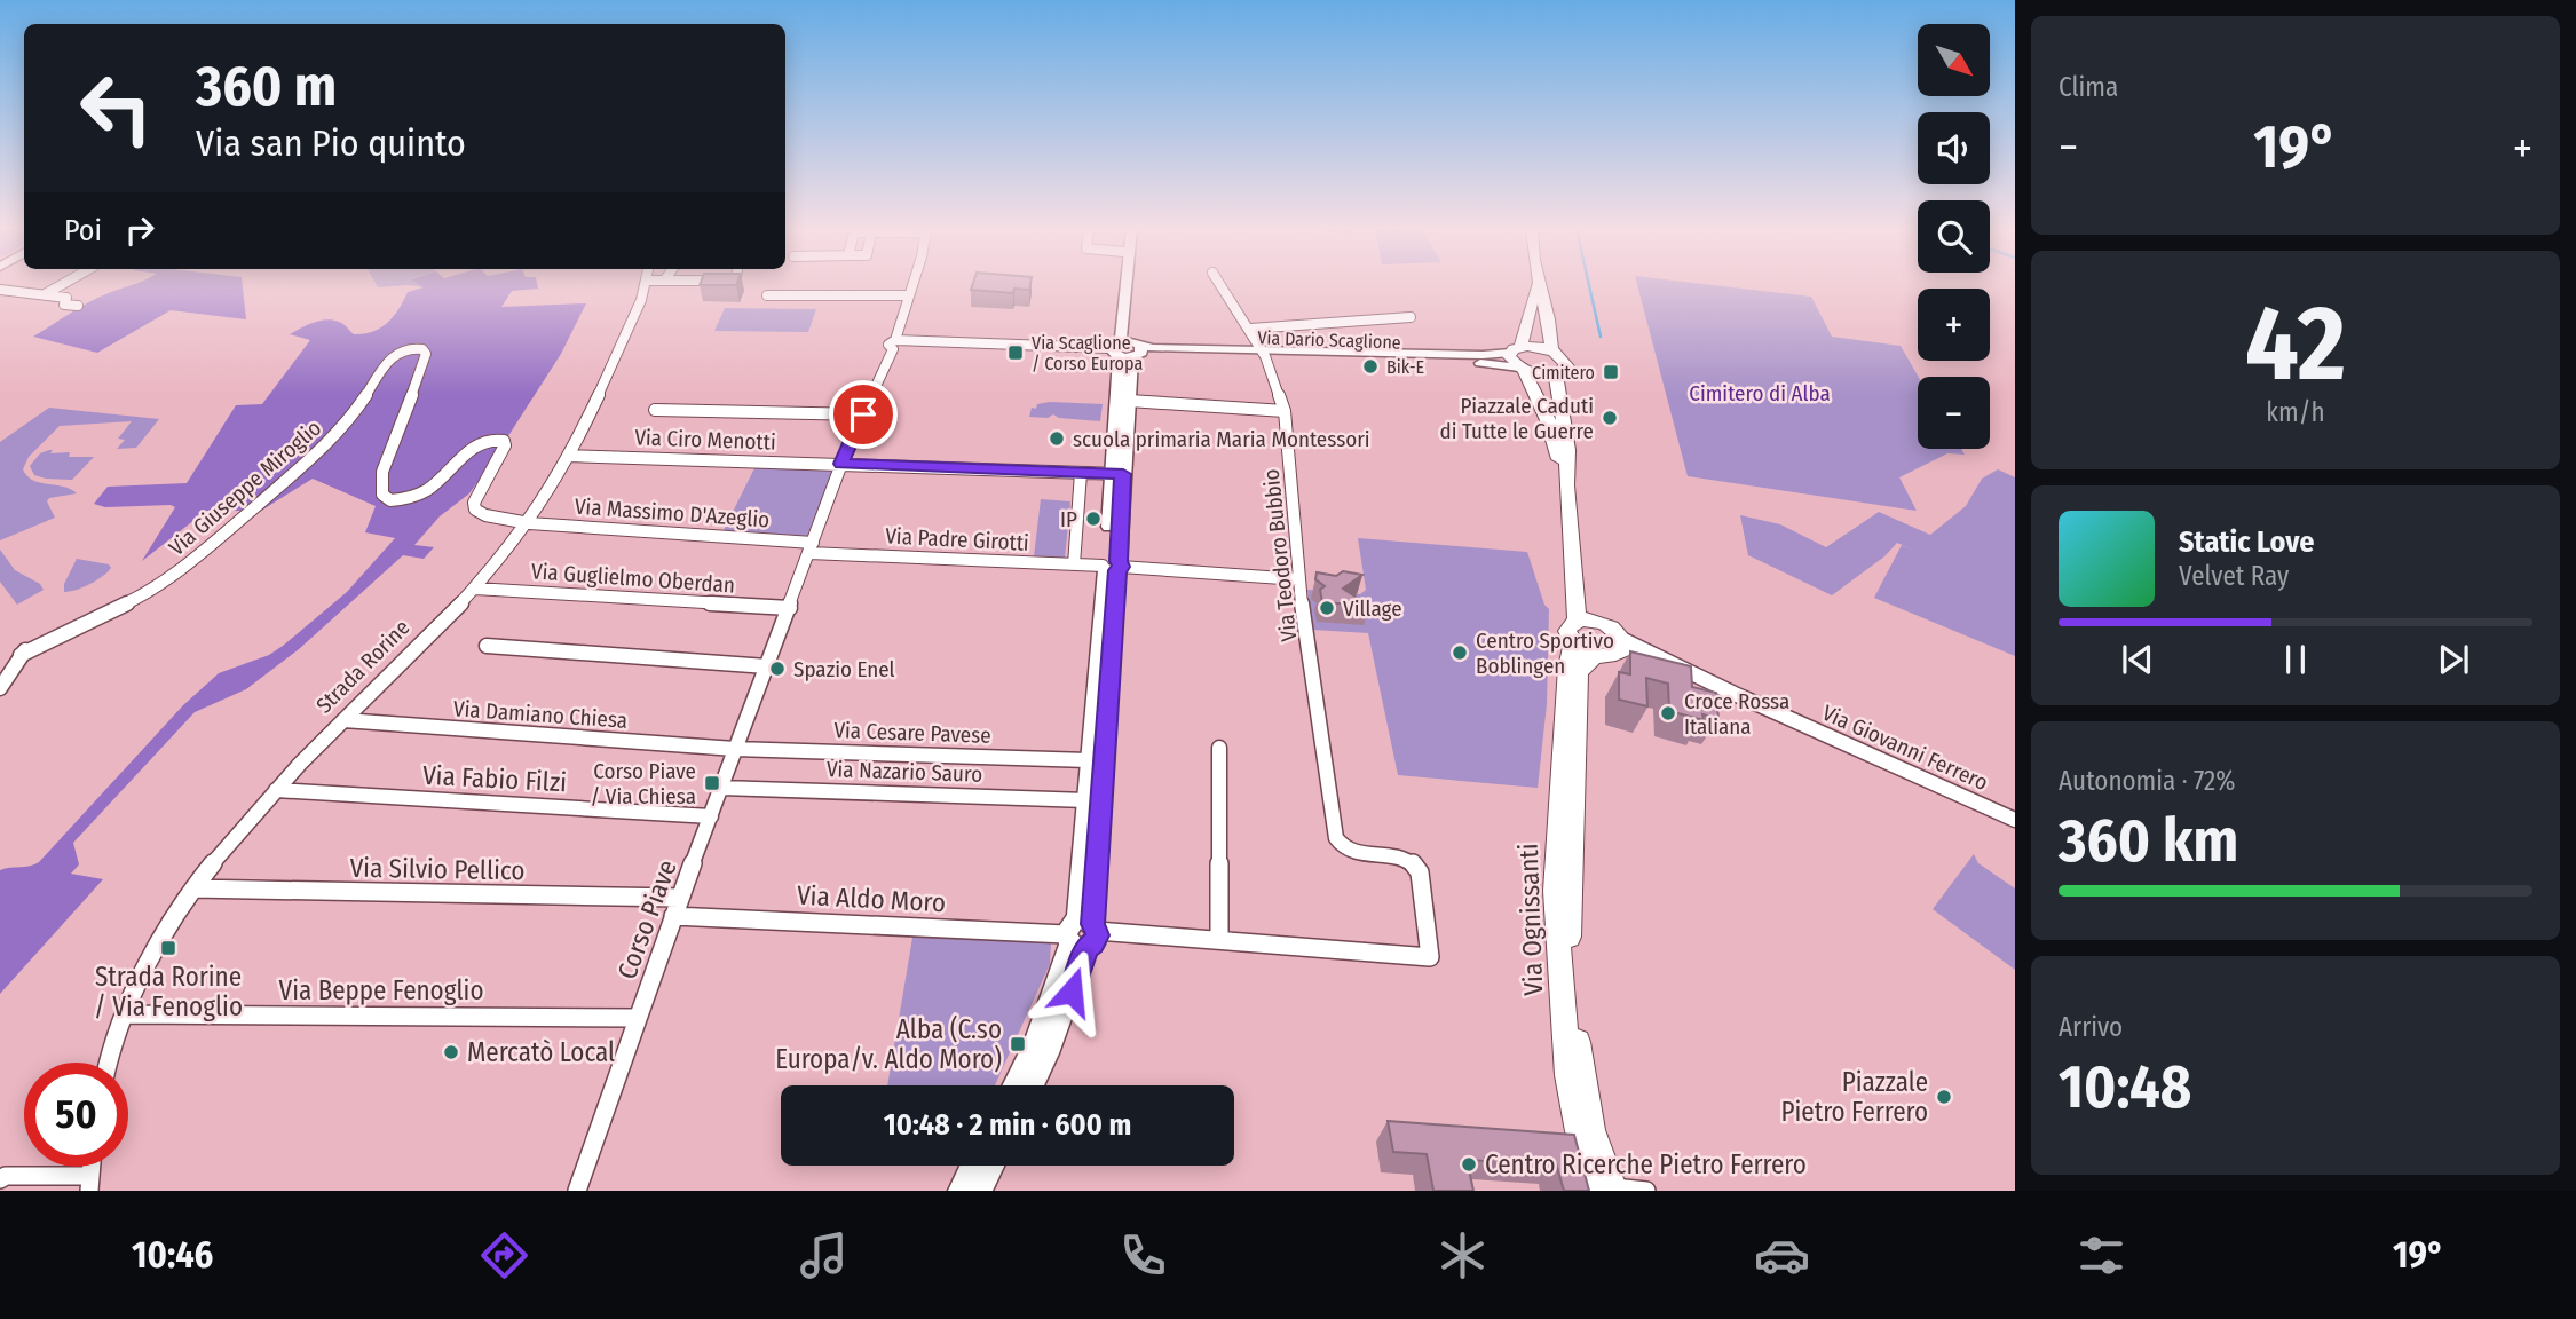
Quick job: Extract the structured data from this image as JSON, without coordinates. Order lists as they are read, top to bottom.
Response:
{
  "streets": {
    "main road": ["Via Dario Scaglione", "Via Ognissanti"],
    "street": [
      "Via Ciro Menotti",
      "Via Giuseppe Miroglio",
      "Via Massimo D'Azeglio",
      "Via Padre Girotti",
      "Via Teodoro Bubbio",
      "Via Guglielmo Oberdan",
      "Strada Rorine",
      "Via Damiano Chiesa",
      "Via Cesare Pavese",
      "Via Giovanni Ferrero",
      "Via Nazario Sauro",
      "Via Fabio Filzi",
      "Via Silvio Pellico",
      "Via Aldo Moro",
      "Corso Piave",
      "Via Beppe Fenoglio"
    ]
  },
  "crossings": [
    ["Via Dario Scaglione", "Via Teodoro Bubbio"],
    ["Via Dario Scaglione", "Corso Piave"],
    ["Via Ciro Menotti", "Strada Rorine"],
    ["Via Ciro Menotti", "Corso Piave"],
    ["Via Giuseppe Miroglio", "Via Massimo D'Azeglio"],
    ["Via Giuseppe Miroglio", "Strada Rorine"],
    ["Via Massimo D'Azeglio", "Via Padre Girotti"],
    ["Via Massimo D'Azeglio", "Strada Rorine"],
    ["Via Massimo D'Azeglio", "Corso Piave"],
    ["Via Padre Girotti", "Via Teodoro Bubbio"],
    ["Via Padre Girotti", "Corso Piave"],
    ["Via Teodoro Bubbio", "Via Aldo Moro"],
    ["Via Guglielmo Oberdan", "Strada Rorine"],
    ["Via Guglielmo Oberdan", "Corso Piave"],
    ["Strada Rorine", "Via Damiano Chiesa"],
    ["Strada Rorine", "Via Fabio Filzi"],
    ["Strada Rorine", "Via Silvio Pellico"],
    ["Strada Rorine", "Via Beppe Fenoglio"],
    ["Via Damiano Chiesa", "Via Cesare Pavese"],
    ["Via Damiano Chiesa", "Corso Piave"],
    ["Via Cesare Pavese", "Corso Piave"],
    ["Via Giovanni Ferrero", "Via Ognissanti"],
    ["Via Nazario Sauro", "Corso Piave"],
    ["Via Fabio Filzi", "Corso Piave"],
    ["Via Silvio Pellico", "Corso Piave"],
    ["Via Aldo Moro", "Corso Piave"],
    ["Corso Piave", "Via Beppe Fenoglio"]
  ],
  "parks": ["Cimitero di Alba"],
  "places": {
    "transit": [
      "Via Scaglione / Corso Europa",
      "Cimitero",
      "Corso Piave / Via Chiesa",
      "Strada Rorine / Via Fenoglio",
      "Alba (C.so Europa/v. Aldo Moro)"
    ],
    "other": [
      "Bik-E",
      "Piazzale Caduti di Tutte le Guerre",
      "scuola primaria Maria Montessori",
      "IP",
      "Village",
      "Centro Sportivo Boblingen",
      "Spazio Enel",
      "Croce Rossa Italiana",
      "Mercatò Local",
      "Piazzale Pietro Ferrero",
      "Centro Ricerche Pietro Ferrero"
    ]
  },
  "north": "bottom right",
  "page": {
    "tile": [
      "Clima",
      ["42", "km/h"],
      ["Autonomia · 72%", "360 km"],
      ["Arrivo", "10:48"]
    ],
    "map_buttons": ["+", "−"],
    "turn": ["360 m", "Via san Pio quinto"],
    "heat": ["−", "19°", "+"],
    "then": "Poi",
    "song": ["Static Love", "Velvet Ray"],
    "limit": "50",
    "trip": "10:48 · 2 min · 600 m",
    "tabs": ["10:46", "19°"]
  }
}
